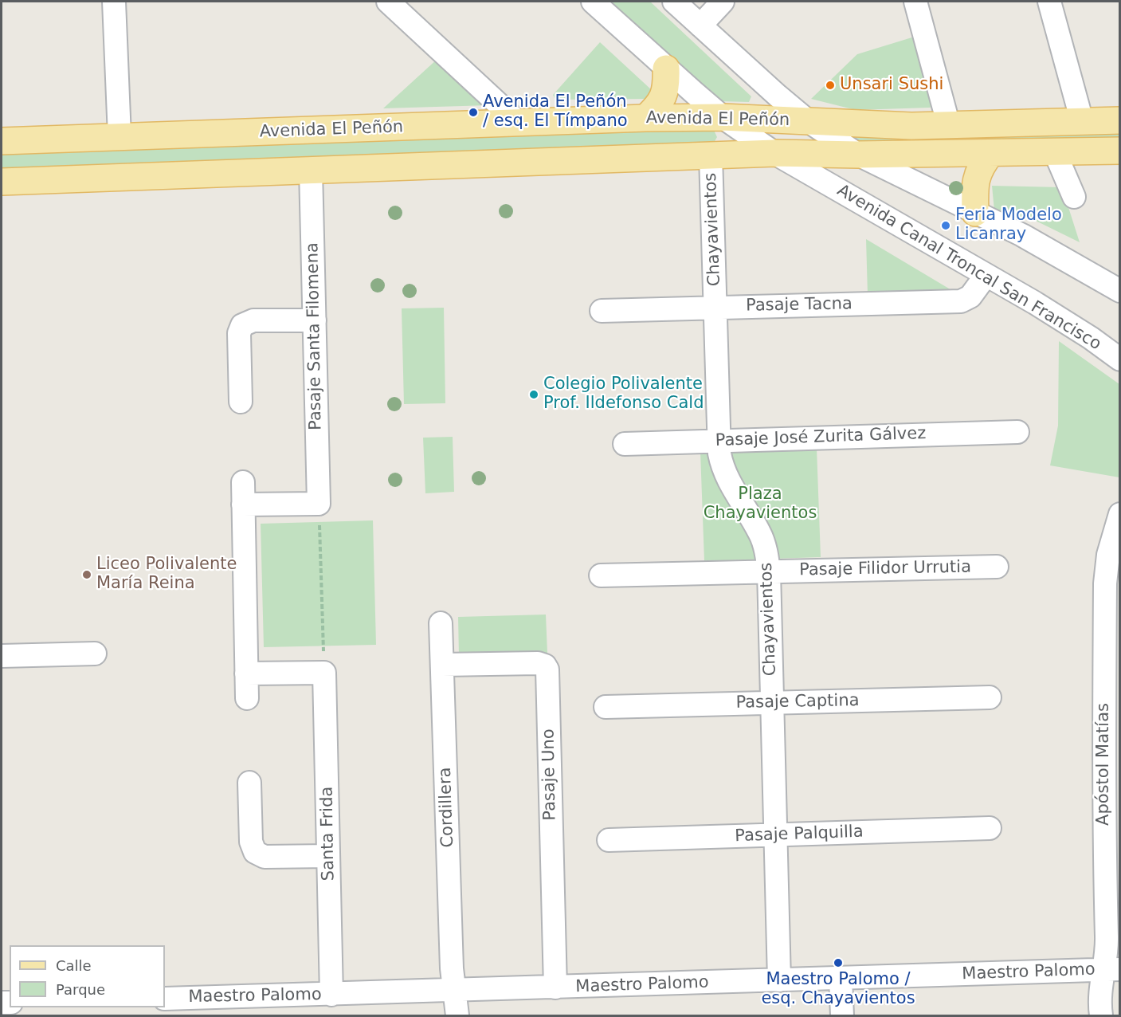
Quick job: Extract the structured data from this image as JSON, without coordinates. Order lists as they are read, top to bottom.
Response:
{
  "streets": {
    "main road": ["Avenida El Peñón"],
    "street": [
      "Chayavientos",
      "Avenida Canal Troncal San Francisco",
      "Pasaje Tacna",
      "Pasaje Santa Filomena",
      "Pasaje José Zurita Gálvez",
      "Pasaje Filidor Urrutia",
      "Pasaje Captina",
      "Apóstol Matías",
      "Pasaje Uno",
      "Cordillera",
      "Santa Frida",
      "Pasaje Palquilla",
      "Maestro Palomo"
    ]
  },
  "crossings": [
    ["Avenida El Peñón", "Chayavientos"],
    ["Avenida El Peñón", "Avenida Canal Troncal San Francisco"],
    ["Avenida El Peñón", "Pasaje Santa Filomena"],
    ["Chayavientos", "Pasaje Tacna"],
    ["Chayavientos", "Pasaje José Zurita Gálvez"],
    ["Chayavientos", "Pasaje Filidor Urrutia"],
    ["Chayavientos", "Pasaje Captina"],
    ["Chayavientos", "Pasaje Palquilla"],
    ["Chayavientos", "Maestro Palomo"],
    ["Avenida Canal Troncal San Francisco", "Pasaje Tacna"],
    ["Apóstol Matías", "Maestro Palomo"],
    ["Pasaje Uno", "Cordillera"],
    ["Pasaje Uno", "Maestro Palomo"],
    ["Cordillera", "Maestro Palomo"],
    ["Santa Frida", "Maestro Palomo"]
  ],
  "parks": ["Plaza Chayavientos"],
  "places": [
    "Unsari Sushi",
    "Avenida El Peñón / esq. El Tímpano",
    "Feria Modelo Licanray",
    "Colegio Polivalente Prof. Ildefonso Cald",
    "Liceo Polivalente María Reina",
    "Maestro Palomo / esq. Chayavientos"
  ],
  "legend": ["Calle", "Parque"]
}
